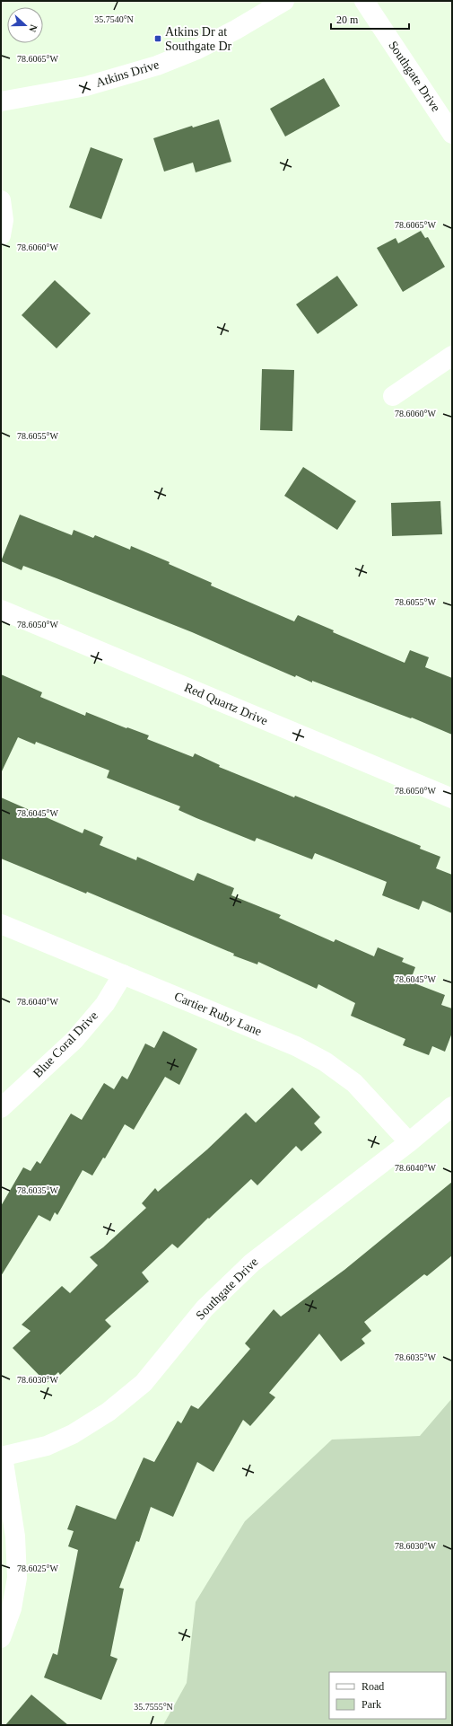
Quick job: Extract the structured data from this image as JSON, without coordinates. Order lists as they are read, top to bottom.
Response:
{
  "streets": {
    "street": [
      "Atkins Drive",
      "Southgate Drive",
      "Red Quartz Drive",
      "Cartier Ruby Lane",
      "Blue Coral Drive"
    ]
  },
  "crossings": [
    ["Southgate Drive", "Cartier Ruby Lane"],
    ["Cartier Ruby Lane", "Blue Coral Drive"]
  ],
  "places": {
    "transit": ["Atkins Dr at Southgate Dr"]
  },
  "legend": ["Road", "Park"],
  "scale_bar": "20 m",
  "north": "right",
  "coordinates": [
    "35.7540°N",
    "78.6065°W",
    "78.6060°W",
    "78.6055°W",
    "78.6050°W",
    "78.6045°W",
    "78.6040°W",
    "78.6035°W",
    "78.6030°W",
    "78.6025°W",
    "35.7555°N"
  ]
}
